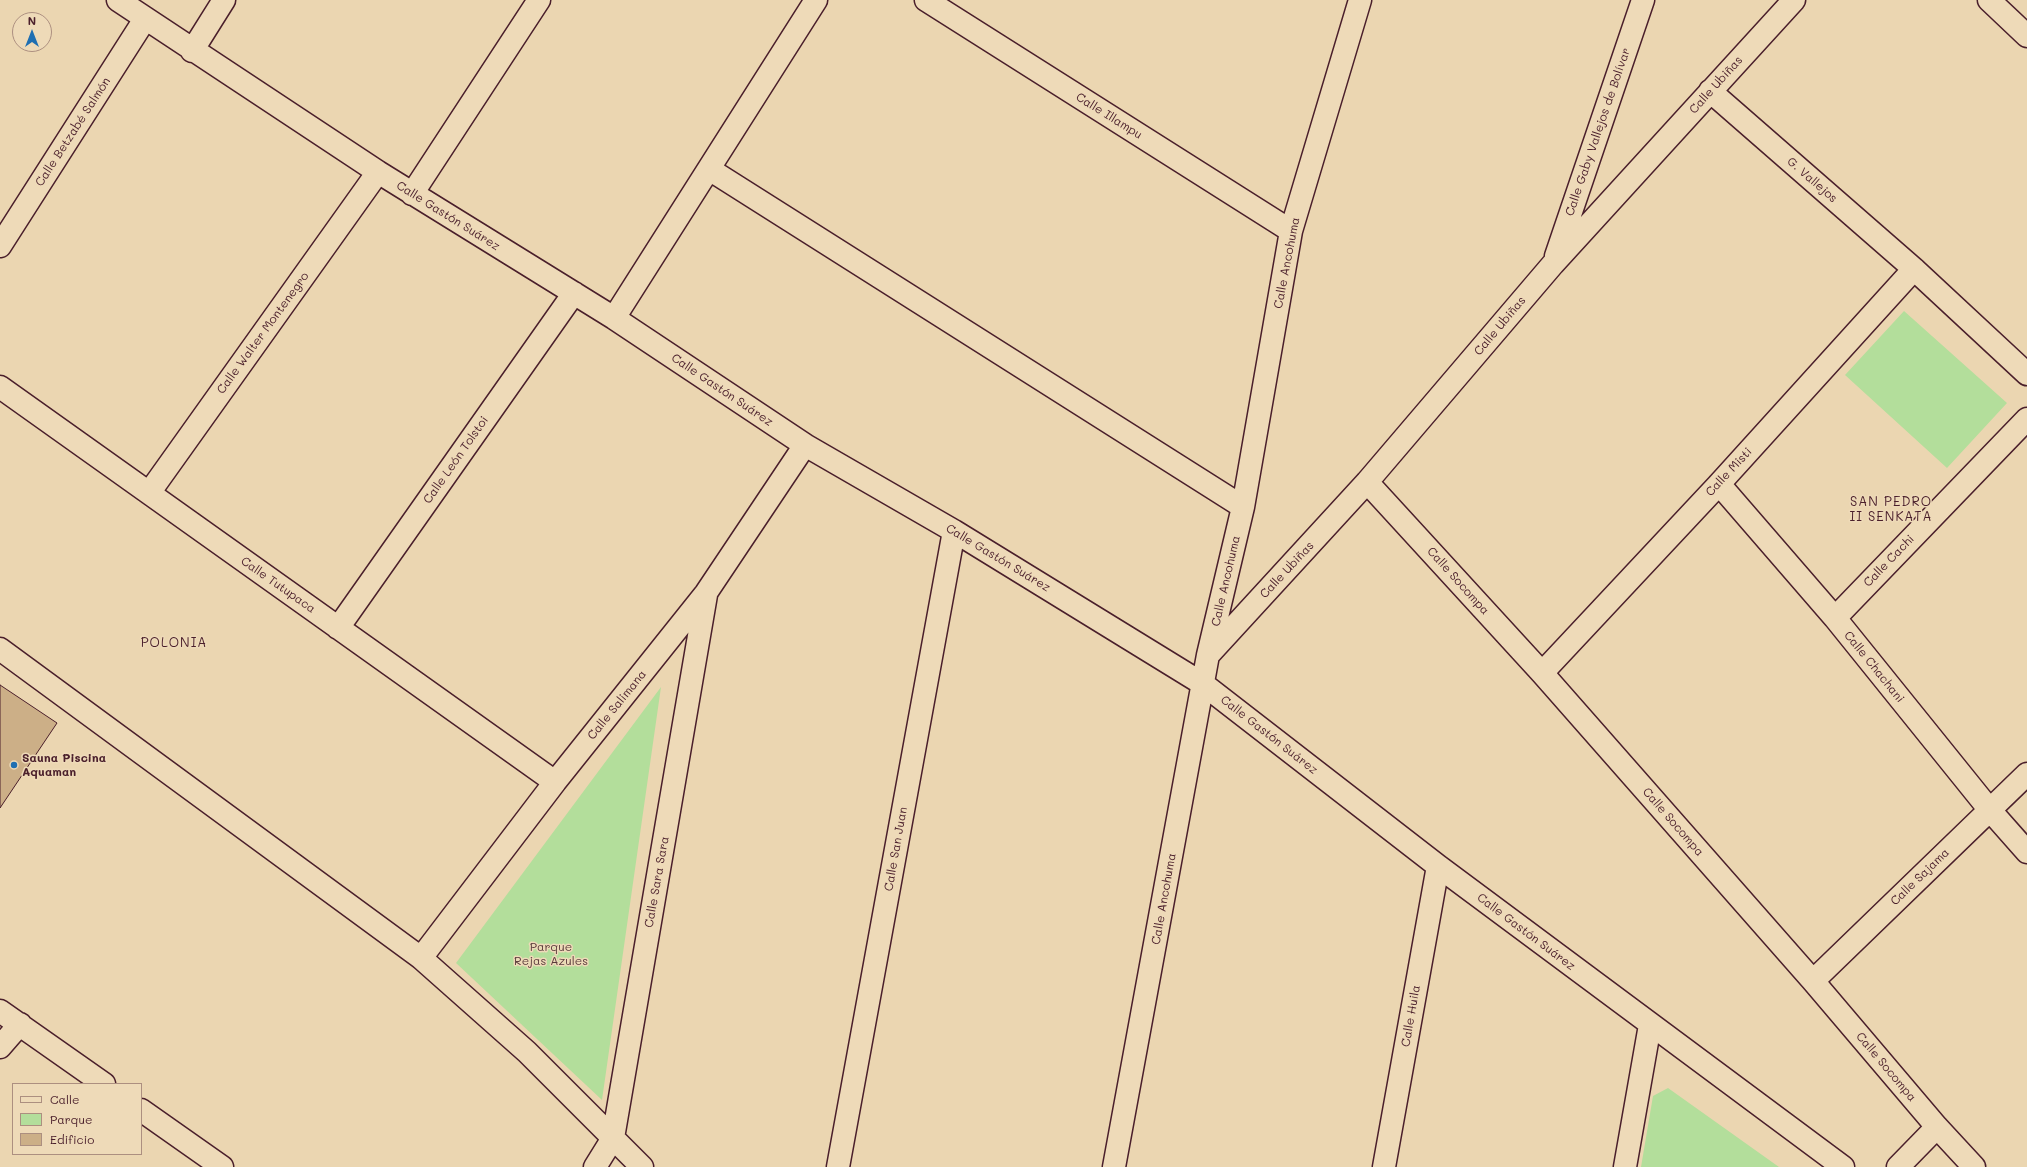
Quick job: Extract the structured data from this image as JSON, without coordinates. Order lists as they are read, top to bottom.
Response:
{
  "streets": {
    "street": [
      "Calle Ubiñas",
      "Calle Illampu",
      "Calle Betzabé Salmón",
      "Calle Gaby Vallejos de Bolívar",
      "G. Vallejos",
      "Calle Gastón Suárez",
      "Calle Ancohuma",
      "Calle Walter Montenegro",
      "Calle León Tolstoi",
      "Calle Misti",
      "Calle Cachi",
      "Calle Socompa",
      "Calle Tutupaca",
      "Calle Chachani",
      "Calle Salimana",
      "Calle San Juan",
      "Calle Sajama",
      "Calle Sara Sara",
      "Calle Huila"
    ]
  },
  "crossings": [
    ["Calle Ubiñas", "Calle Gaby Vallejos de Bolívar"],
    ["Calle Ubiñas", "G. Vallejos"],
    ["Calle Ubiñas", "Calle Ancohuma"],
    ["Calle Ubiñas", "Calle Socompa"],
    ["Calle Illampu", "Calle Ancohuma"],
    ["Calle Betzabé Salmón", "Calle Gastón Suárez"],
    ["G. Vallejos", "Calle Misti"],
    ["Calle Gastón Suárez", "Calle Ancohuma"],
    ["Calle Gastón Suárez", "Calle Walter Montenegro"],
    ["Calle Gastón Suárez", "Calle León Tolstoi"],
    ["Calle Gastón Suárez", "Calle Salimana"],
    ["Calle Gastón Suárez", "Calle San Juan"],
    ["Calle Gastón Suárez", "Calle Huila"],
    ["Calle Walter Montenegro", "Calle Tutupaca"],
    ["Calle León Tolstoi", "Calle Tutupaca"],
    ["Calle Misti", "Calle Socompa"],
    ["Calle Misti", "Calle Chachani"],
    ["Calle Cachi", "Calle Chachani"],
    ["Calle Socompa", "Calle Sajama"],
    ["Calle Tutupaca", "Calle Salimana"],
    ["Calle Chachani", "Calle Sajama"],
    ["Calle Salimana", "Calle Sara Sara"]
  ],
  "districts": ["SAN PEDRO II SENKATA", "POLONIA"],
  "parks": ["Parque Rejas Azules"],
  "places": ["Sauna Piscina Aquaman"],
  "legend": ["Calle", "Parque", "Edificio"],
  "north": "top"
}
